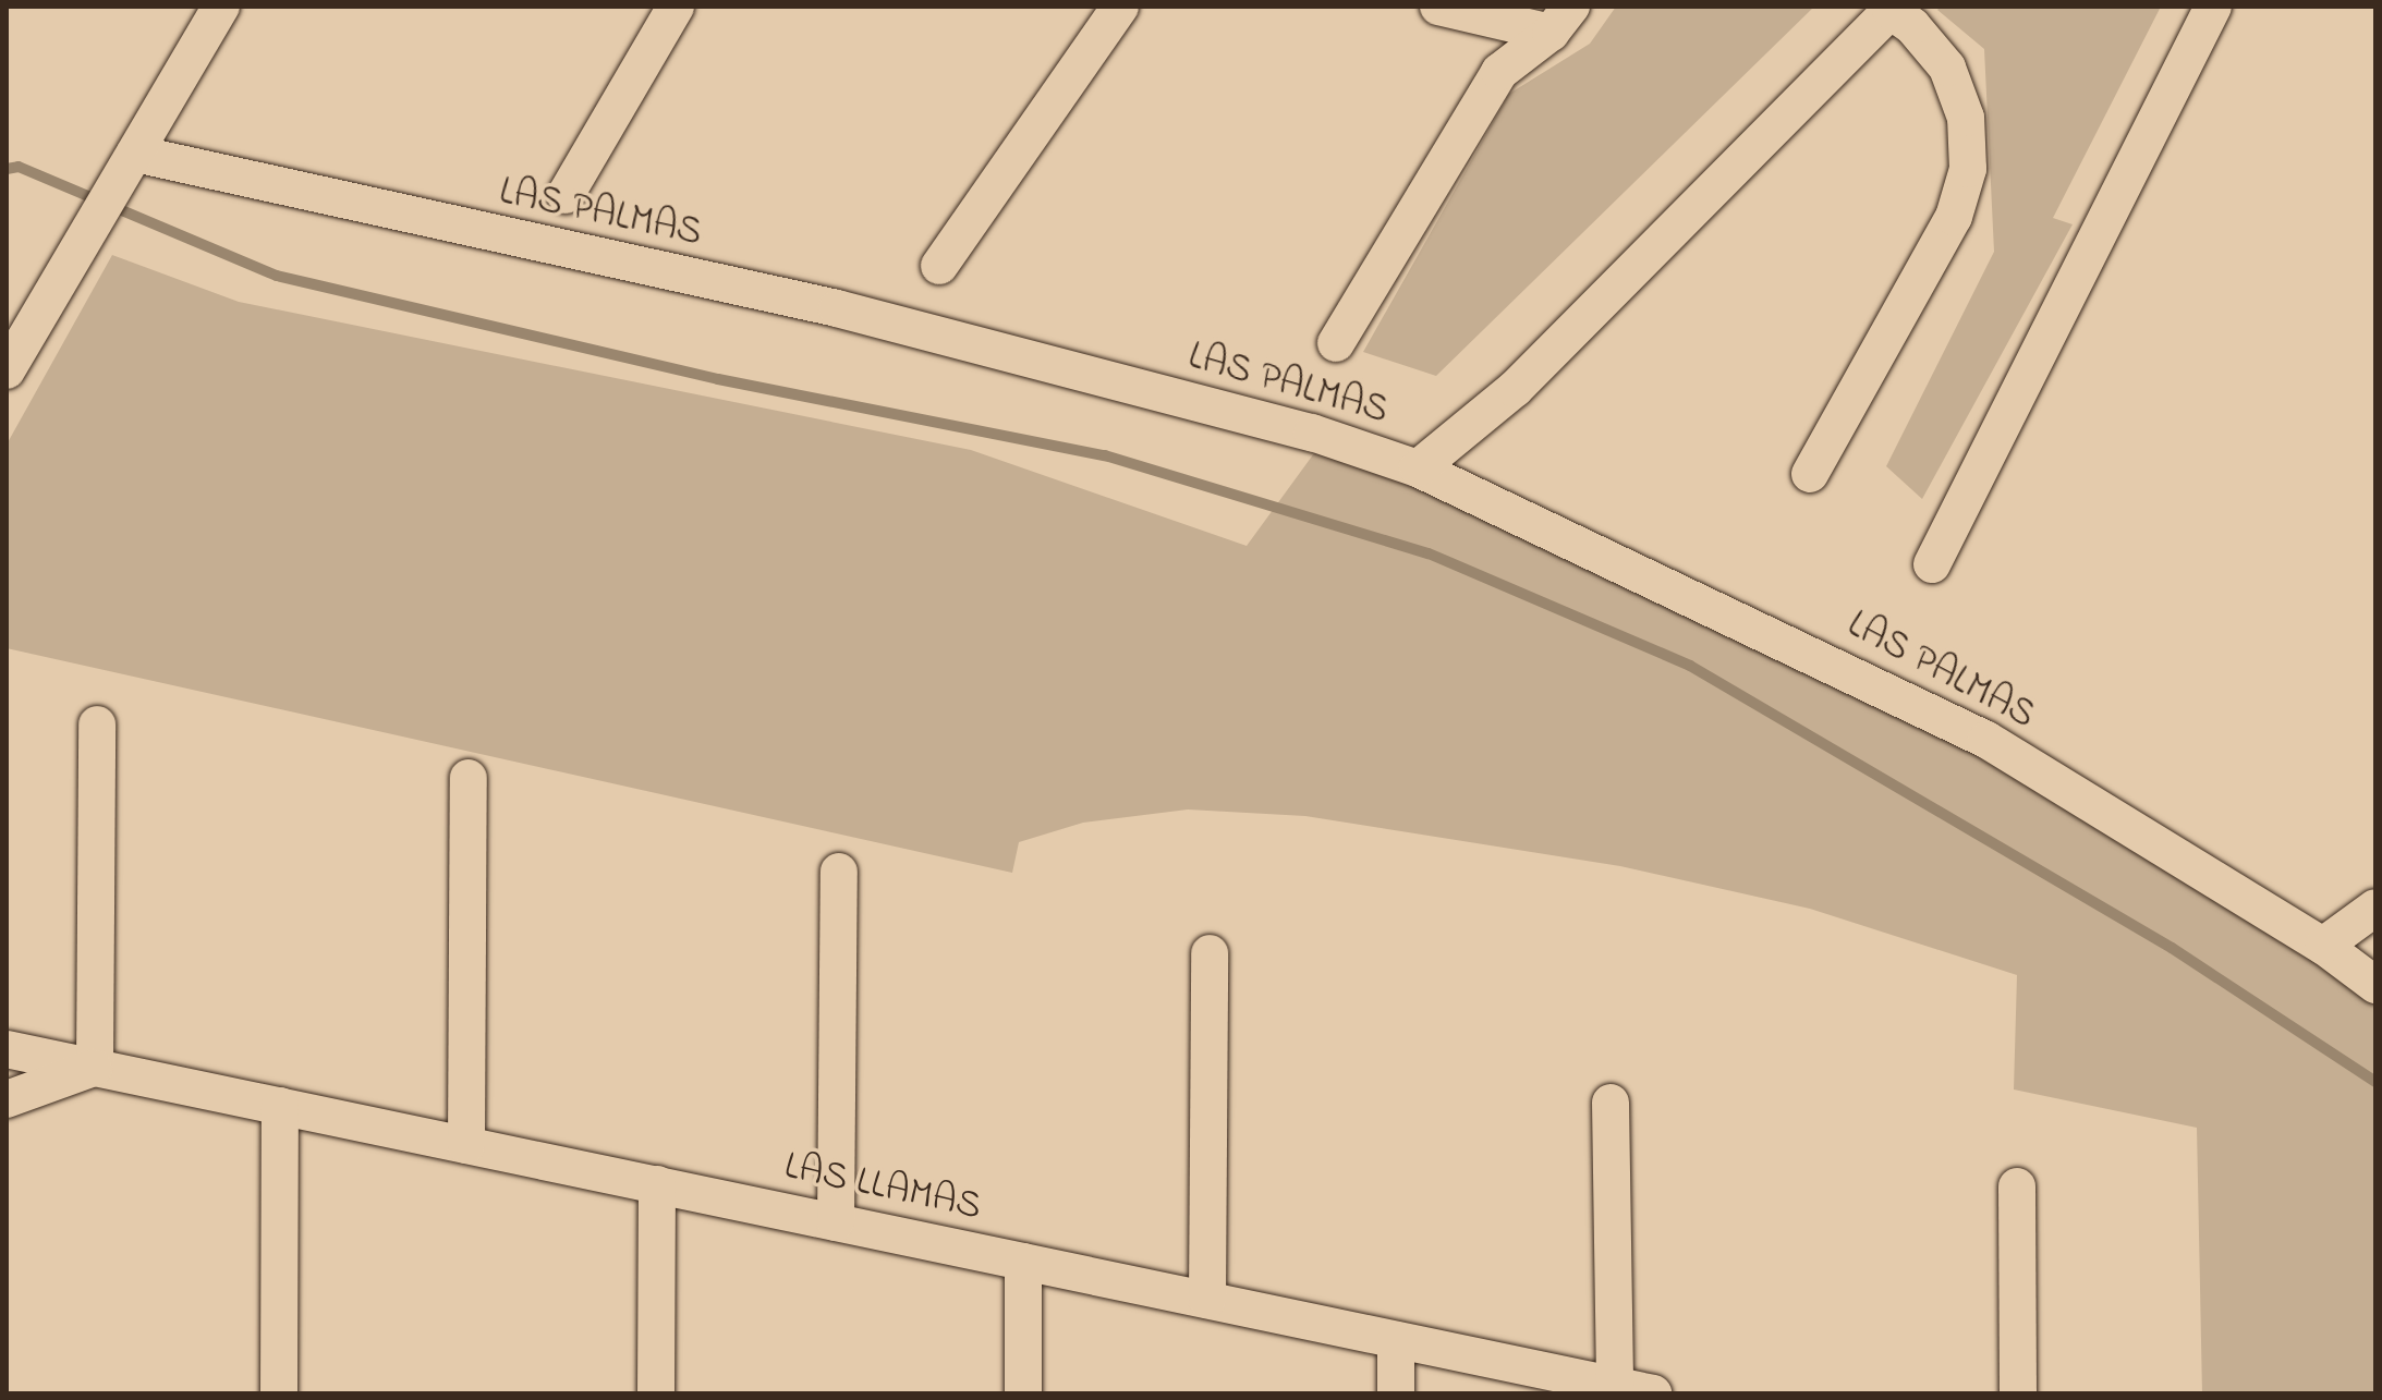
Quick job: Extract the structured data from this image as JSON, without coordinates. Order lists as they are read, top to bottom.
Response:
{
  "streets": {
    "street": ["LAS PALMAS", "LAS LLAMAS"]
  }
}
